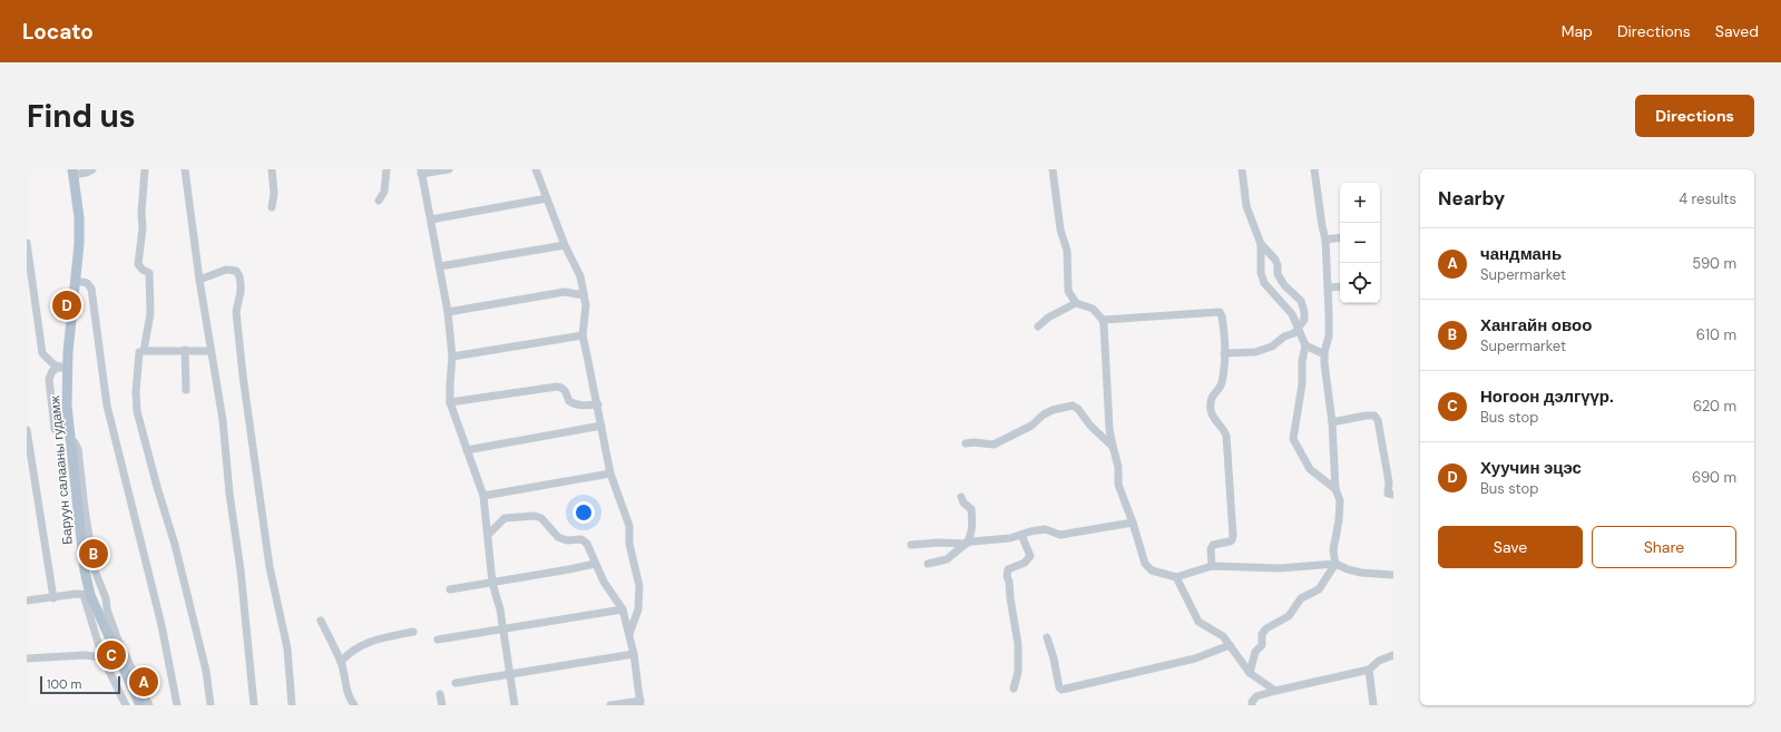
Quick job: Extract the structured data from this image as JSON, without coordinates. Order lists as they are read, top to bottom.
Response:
{
  "streets": {
    "main road": ["Баруун салааны гудамж"]
  },
  "scale_bar": "100 m",
  "page": {
    "header": "Locato",
    "nav": ["Map", "Directions", "Saved"],
    "buttons": [
      "Directions",
      ["Save", "Share"]
    ],
    "title": "Find us",
    "heading": ["Nearby", "4 results"],
    "map_buttons": ["+", "−"],
    "list": [
      {
        "mark": "A",
        "name": "чандмань",
        "note": "Supermarket",
        "value": "590 m"
      },
      {
        "mark": "B",
        "name": "Хангайн овоо",
        "note": "Supermarket",
        "value": "610 m"
      },
      {
        "mark": "C",
        "name": "Ногоон дэлгүүр.",
        "note": "Bus stop",
        "value": "620 m"
      },
      {
        "mark": "D",
        "name": "Хуучин эцэс",
        "note": "Bus stop",
        "value": "690 m"
      }
    ],
    "pins": [
      "D",
      "B",
      "C",
      "A"
    ],
    "scale": "100 m"
  }
}
